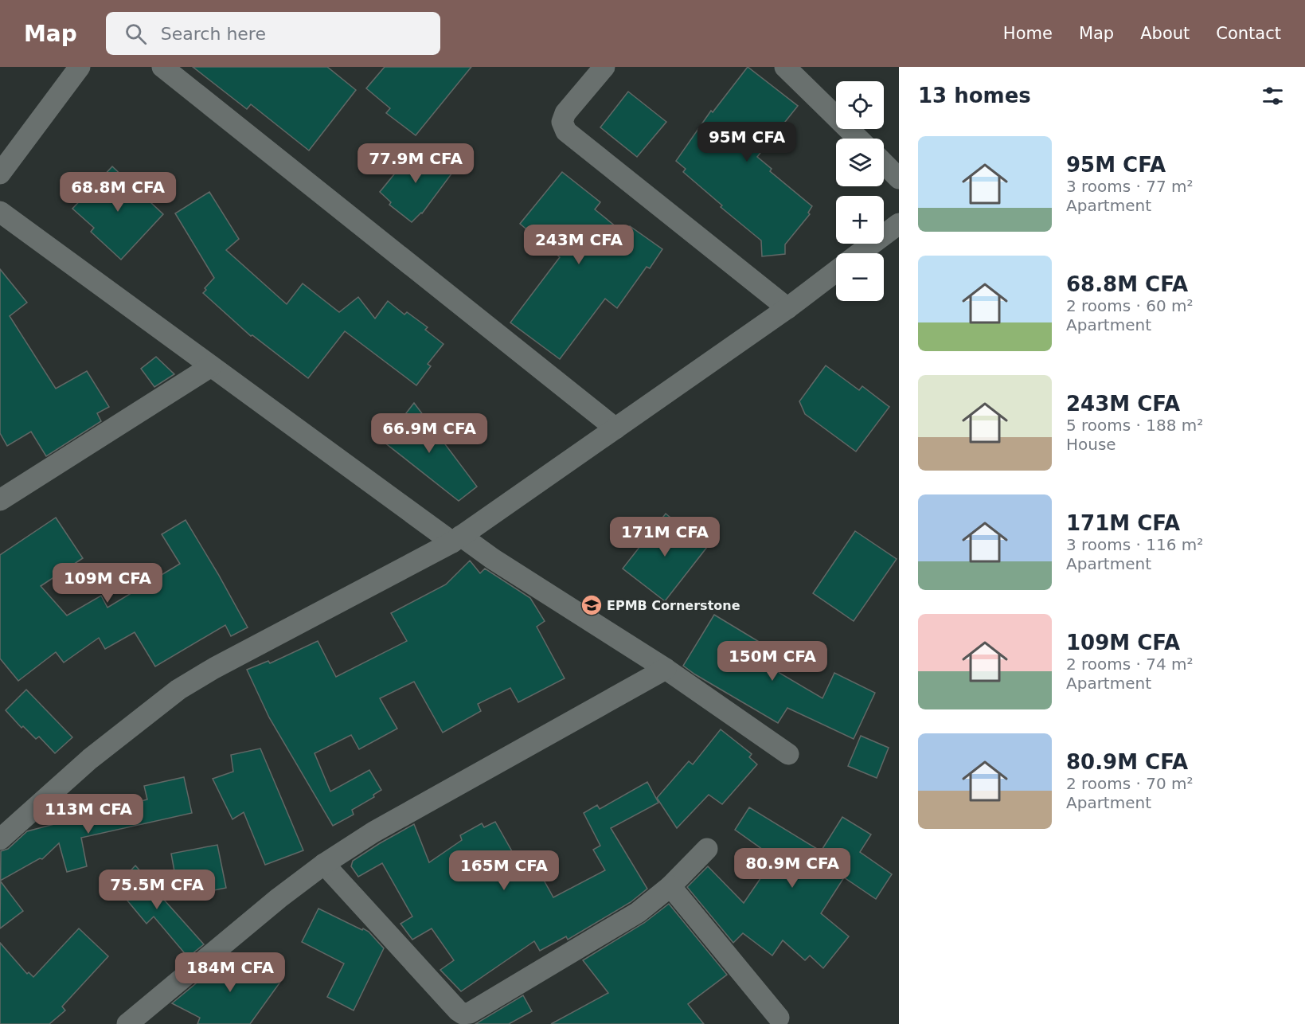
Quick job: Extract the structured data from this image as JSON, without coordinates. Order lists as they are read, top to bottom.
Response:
{
  "places": {
    "school or university": ["EPMB Cornerstone"]
  },
  "page": {
    "header": "Map",
    "search": "Search here",
    "nav": [
      "Home",
      "Map",
      "About",
      "Contact"
    ],
    "heading": "13 homes",
    "map_buttons": ["+", "−"],
    "price": [
      "95M CFA",
      "77.9M CFA",
      "68.8M CFA",
      "243M CFA",
      "66.9M CFA",
      "171M CFA",
      "109M CFA",
      "150M CFA",
      "113M CFA",
      "80.9M CFA",
      "165M CFA",
      "75.5M CFA",
      "184M CFA"
    ],
    "list": [
      {
        "name": "95M CFA",
        "note": "3 rooms · 77 m² · Apartment"
      },
      {
        "name": "68.8M CFA",
        "note": "2 rooms · 60 m² · Apartment"
      },
      {
        "name": "243M CFA",
        "note": "5 rooms · 188 m² · House"
      },
      {
        "name": "171M CFA",
        "note": "3 rooms · 116 m² · Apartment"
      },
      {
        "name": "109M CFA",
        "note": "2 rooms · 74 m² · Apartment"
      },
      {
        "name": "80.9M CFA",
        "note": "2 rooms · 70 m² · Apartment"
      }
    ]
  }
}
